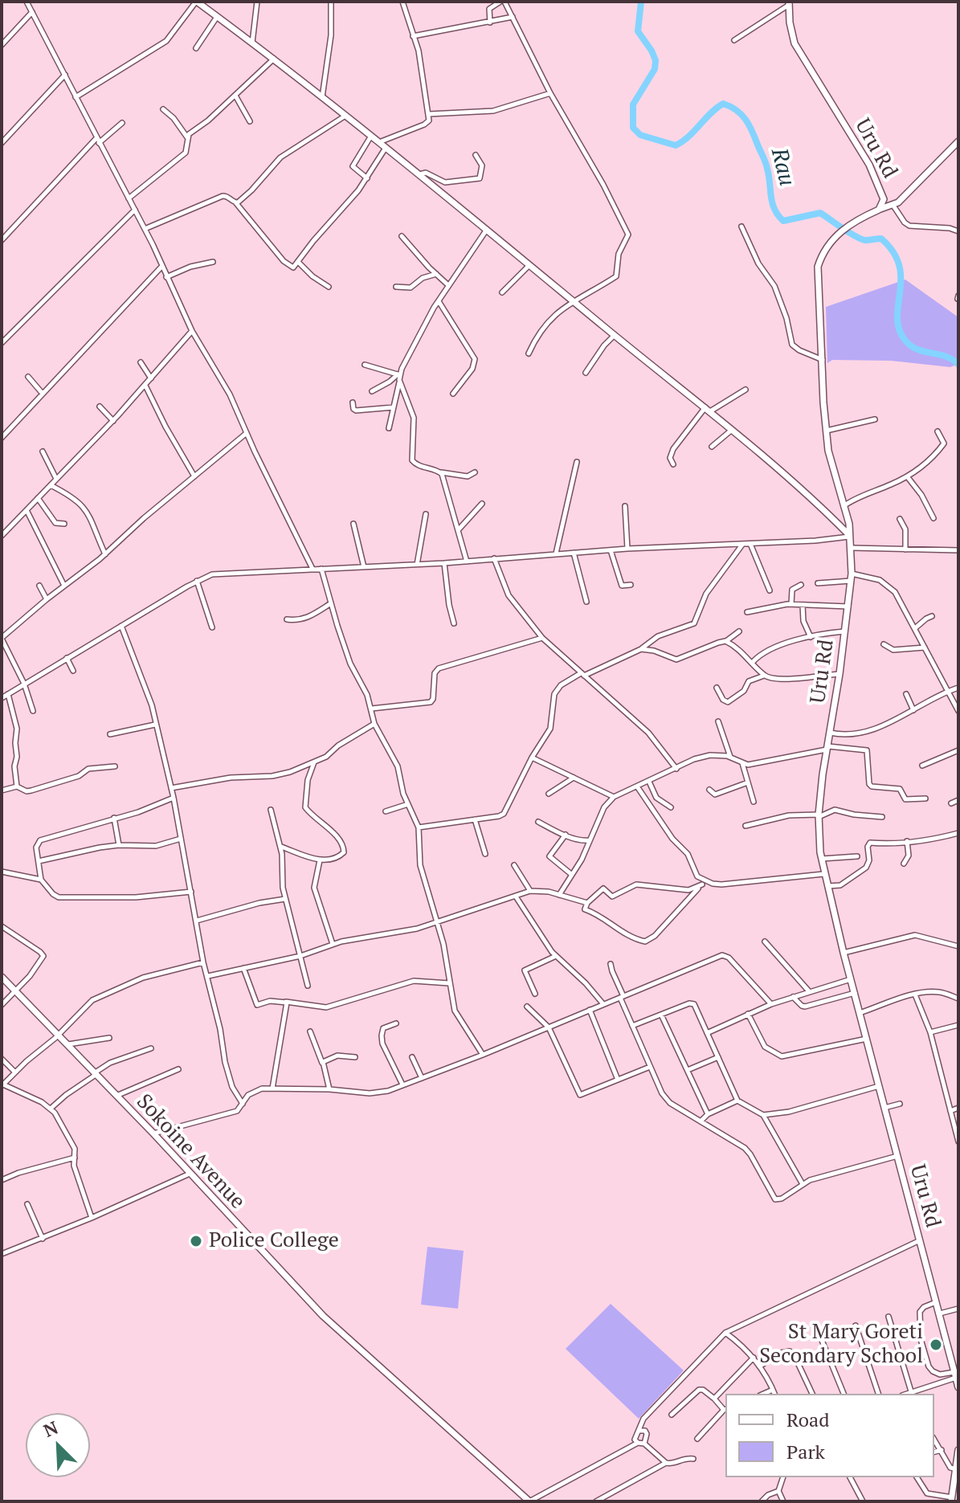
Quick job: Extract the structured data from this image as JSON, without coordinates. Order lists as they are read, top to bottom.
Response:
{
  "streets": {
    "street": ["Uru Rd", "Sokoine Avenue"]
  },
  "water": ["Rau"],
  "places": ["Police College", "St Mary Goreti Secondary School"],
  "legend": ["Road", "Park"],
  "north": "top left"
}
